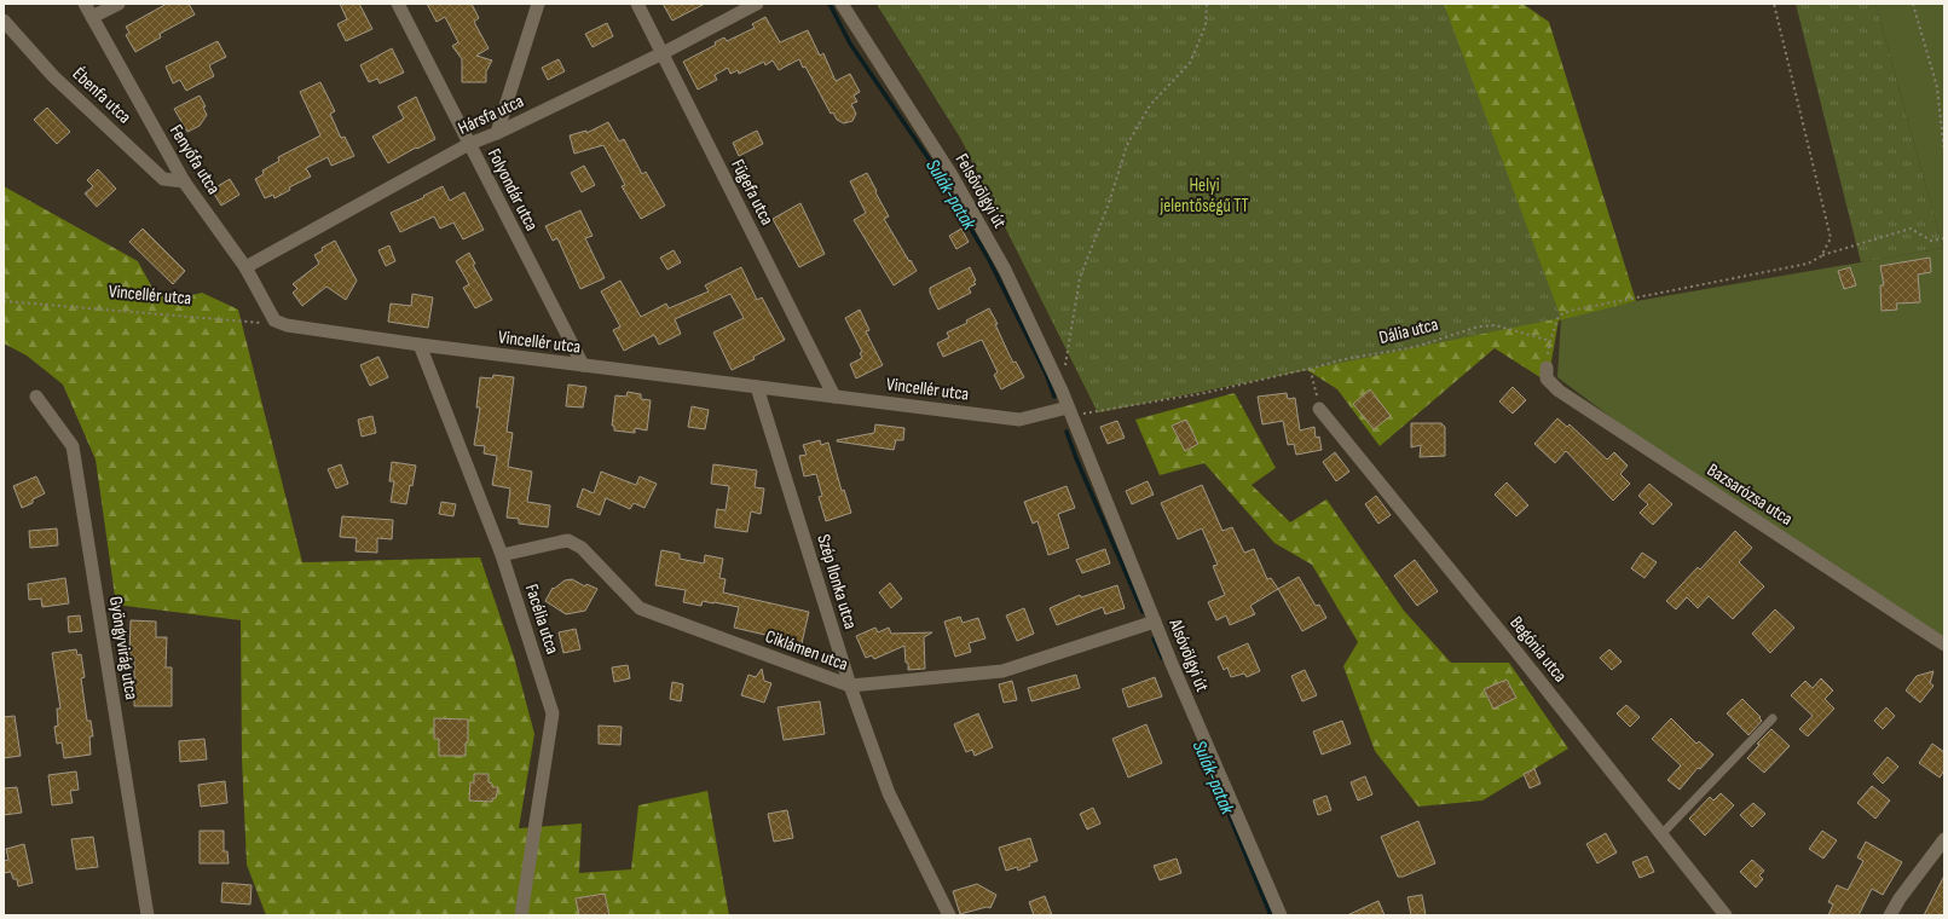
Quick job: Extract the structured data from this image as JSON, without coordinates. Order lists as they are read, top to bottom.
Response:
{
  "streets": {
    "street": [
      "Ébenfa utca",
      "Hársfa utca",
      "Fenyőfa utca",
      "Folyondár utca",
      "Felsővölgyi út",
      "Fügefa utca",
      "Vincellér utca",
      "Bazsarózsa utca",
      "Szép Ilonka utca",
      "Facélia utca",
      "Gyöngyvirág utca",
      "Begónia utca",
      "Ciklámen utca",
      "Alsóvölgyi út"
    ],
    "path": ["Dália utca"]
  },
  "crossings": [
    ["Ébenfa utca", "Fenyőfa utca"],
    ["Hársfa utca", "Fenyőfa utca"],
    ["Hársfa utca", "Folyondár utca"],
    ["Hársfa utca", "Fügefa utca"],
    ["Fenyőfa utca", "Vincellér utca"],
    ["Folyondár utca", "Vincellér utca"],
    ["Felsővölgyi út", "Vincellér utca"],
    ["Felsővölgyi út", "Dália utca"],
    ["Felsővölgyi út", "Alsóvölgyi út"],
    ["Fügefa utca", "Vincellér utca"],
    ["Vincellér utca", "Dália utca"],
    ["Vincellér utca", "Szép Ilonka utca"],
    ["Vincellér utca", "Facélia utca"],
    ["Vincellér utca", "Alsóvölgyi út"],
    ["Dália utca", "Alsóvölgyi út"],
    ["Szép Ilonka utca", "Ciklámen utca"],
    ["Facélia utca", "Ciklámen utca"],
    ["Ciklámen utca", "Alsóvölgyi út"]
  ],
  "water": ["Sulák-patak"],
  "parks": ["Helyi jelentőségű TT"]
}
